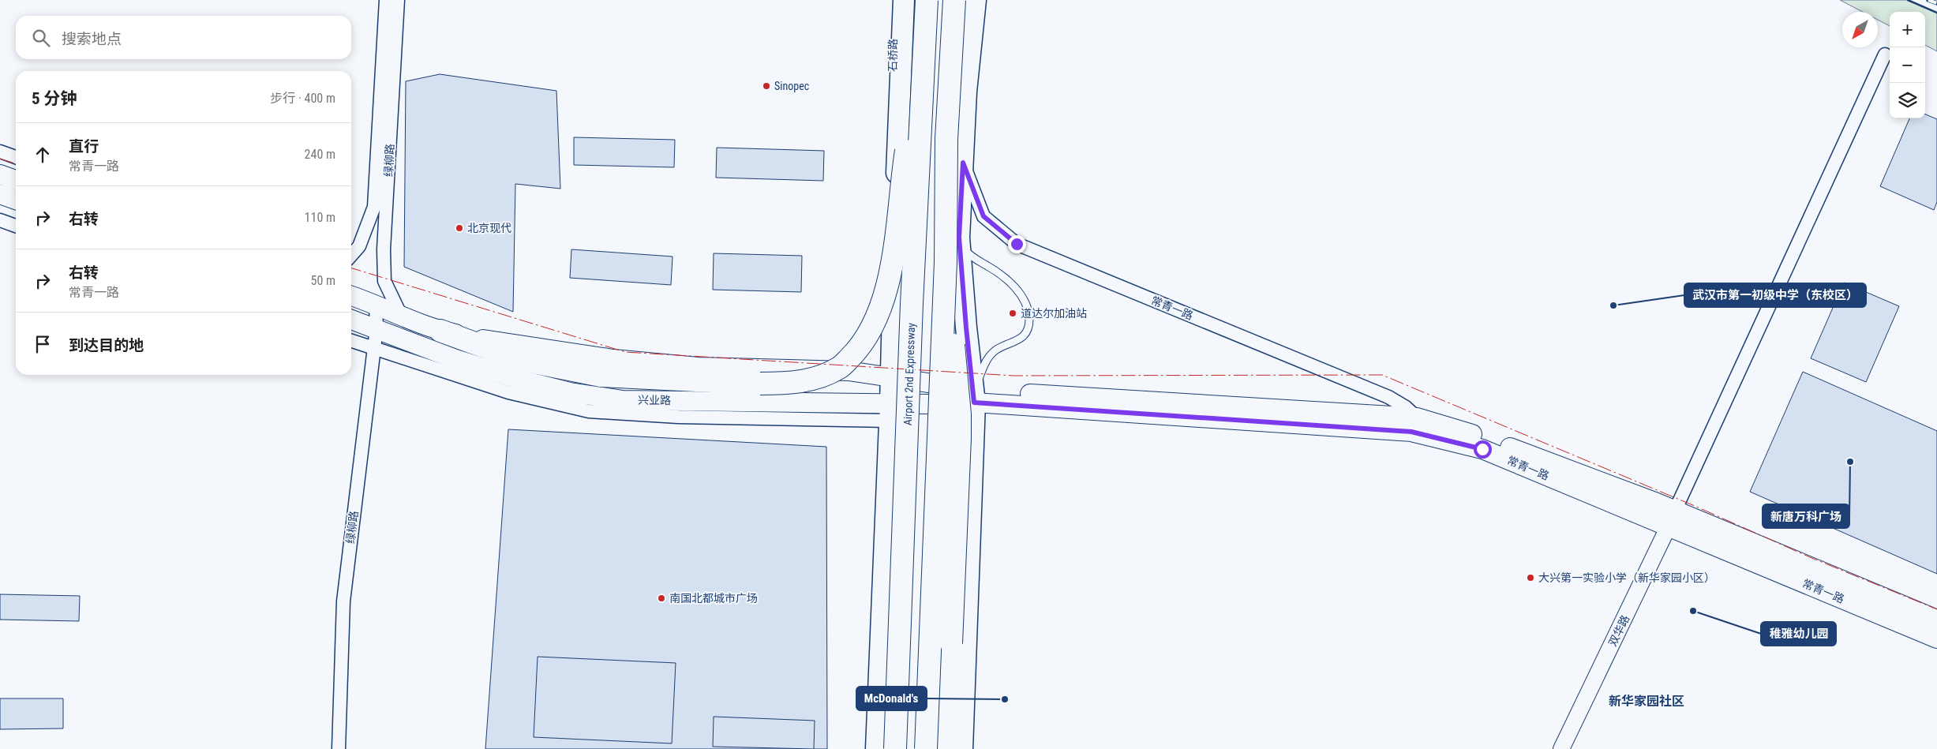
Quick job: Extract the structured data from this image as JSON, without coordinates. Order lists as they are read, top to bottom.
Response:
{
  "streets": {
    "highway": ["Airport 2nd Expressway"],
    "main road": ["常青一路", "兴业路"],
    "street": ["石桥路", "绿柳路", "双华路"]
  },
  "crossings": [
    ["绿柳路", "兴业路"],
    ["常青一路", "兴业路"],
    ["常青一路", "双华路"]
  ],
  "districts": ["新华家园社区"],
  "places": [
    "Sinopec",
    "北京现代",
    "武汉市第一初级中学（东校区）",
    "道达尔加油站",
    "新唐万科广场",
    "大兴第一实验小学（新华家园小区）",
    "南国北都城市广场",
    "稚雅幼儿园",
    "McDonald's"
  ],
  "north": "bottom left",
  "page": {
    "map_buttons": ["+", "−"],
    "search": "搜索地点",
    "heading": ["5 分钟", "步行 · 400 m"],
    "list": [
      ["直行", "常青一路", "240 m"],
      ["右转", "110 m"],
      ["右转", "常青一路", "50 m"],
      "到达目的地"
    ]
  }
}
